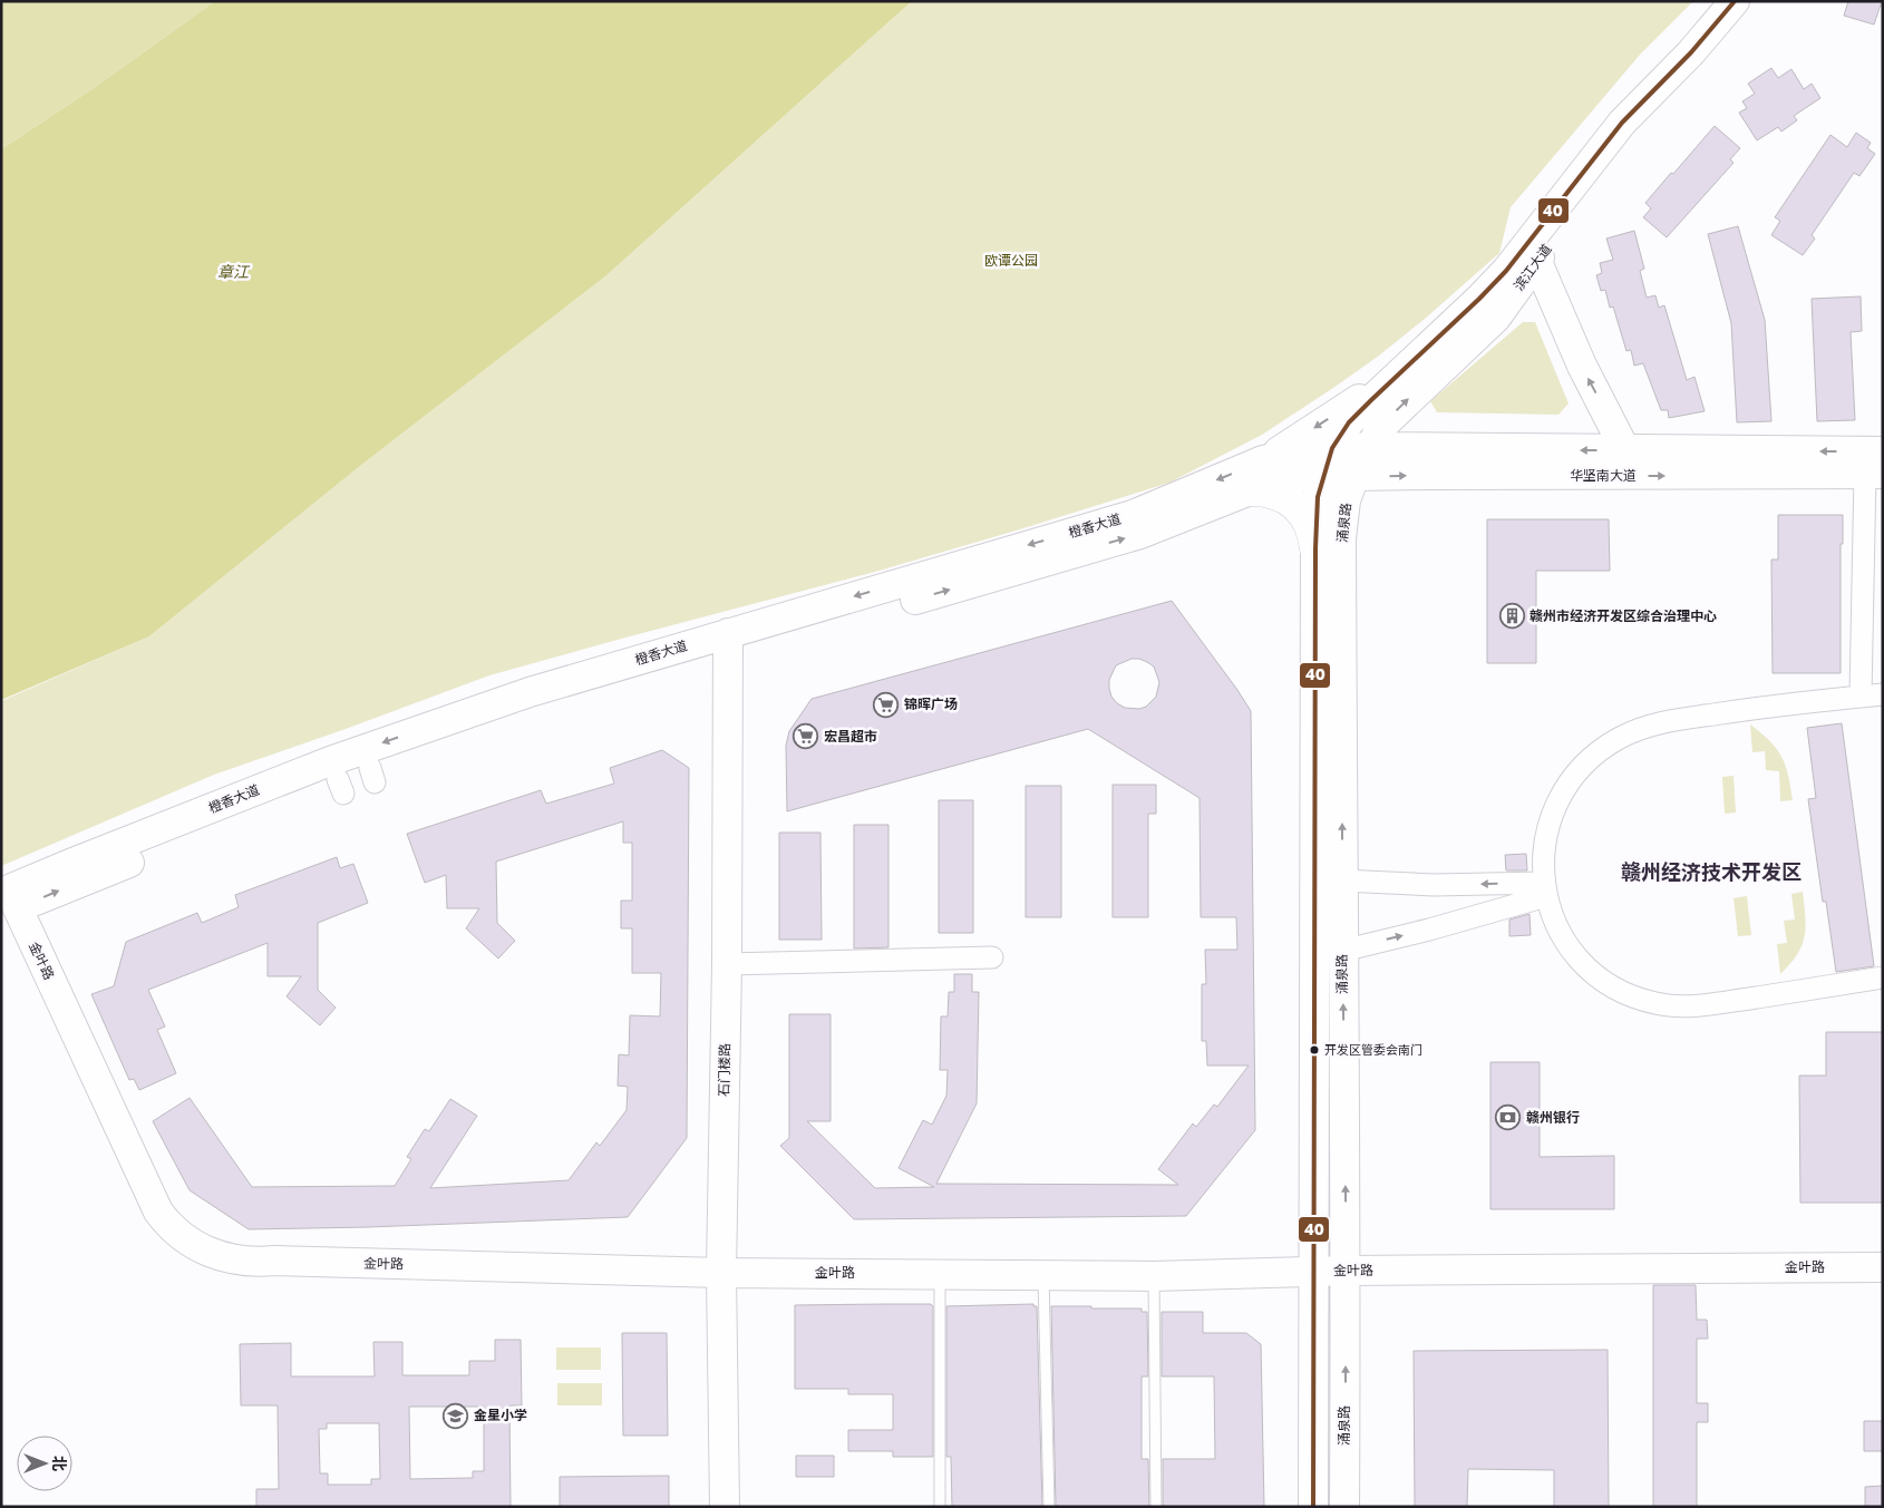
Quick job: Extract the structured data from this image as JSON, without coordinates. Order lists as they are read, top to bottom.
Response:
{
  "streets": {
    "main road": [
      "滨江大道",
      "华坚南大道",
      "涌泉路",
      "橙香大道",
      "金叶路",
      "石门楼路"
    ]
  },
  "crossings": [
    ["滨江大道", "华坚南大道"],
    ["滨江大道", "涌泉路"],
    ["滨江大道", "橙香大道"],
    ["华坚南大道", "涌泉路"],
    ["华坚南大道", "橙香大道"],
    ["涌泉路", "橙香大道"],
    ["涌泉路", "金叶路"],
    ["橙香大道", "金叶路"],
    ["橙香大道", "石门楼路"],
    ["金叶路", "石门楼路"]
  ],
  "districts": ["赣州经济技术开发区"],
  "water": ["章江"],
  "parks": ["欧谭公园"],
  "places": {
    "building": ["赣州市经济开发区综合治理中心"],
    "supermarket": ["锦晖广场", "宏昌超市"],
    "other": ["开发区管委会南门"],
    "bank": ["赣州银行"],
    "school or university": ["金星小学"]
  },
  "lines": ["transit line 40"],
  "north": "right"
}
